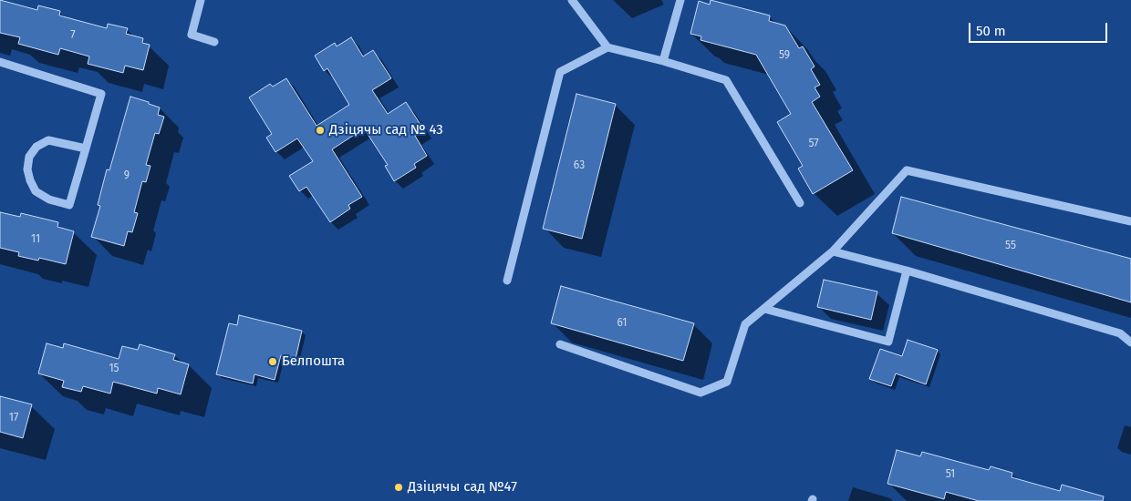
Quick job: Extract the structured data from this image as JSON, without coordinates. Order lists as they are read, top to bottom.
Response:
{
  "places": ["Дзіцячы сад № 43", "Белпошта", "Дзіцячы сад №47"],
  "house_numbers": [
    "7",
    "59",
    "57",
    "63",
    "9",
    "11",
    "55",
    "61",
    "15",
    "17",
    "51"
  ],
  "scale_bar": "50 m"
}
